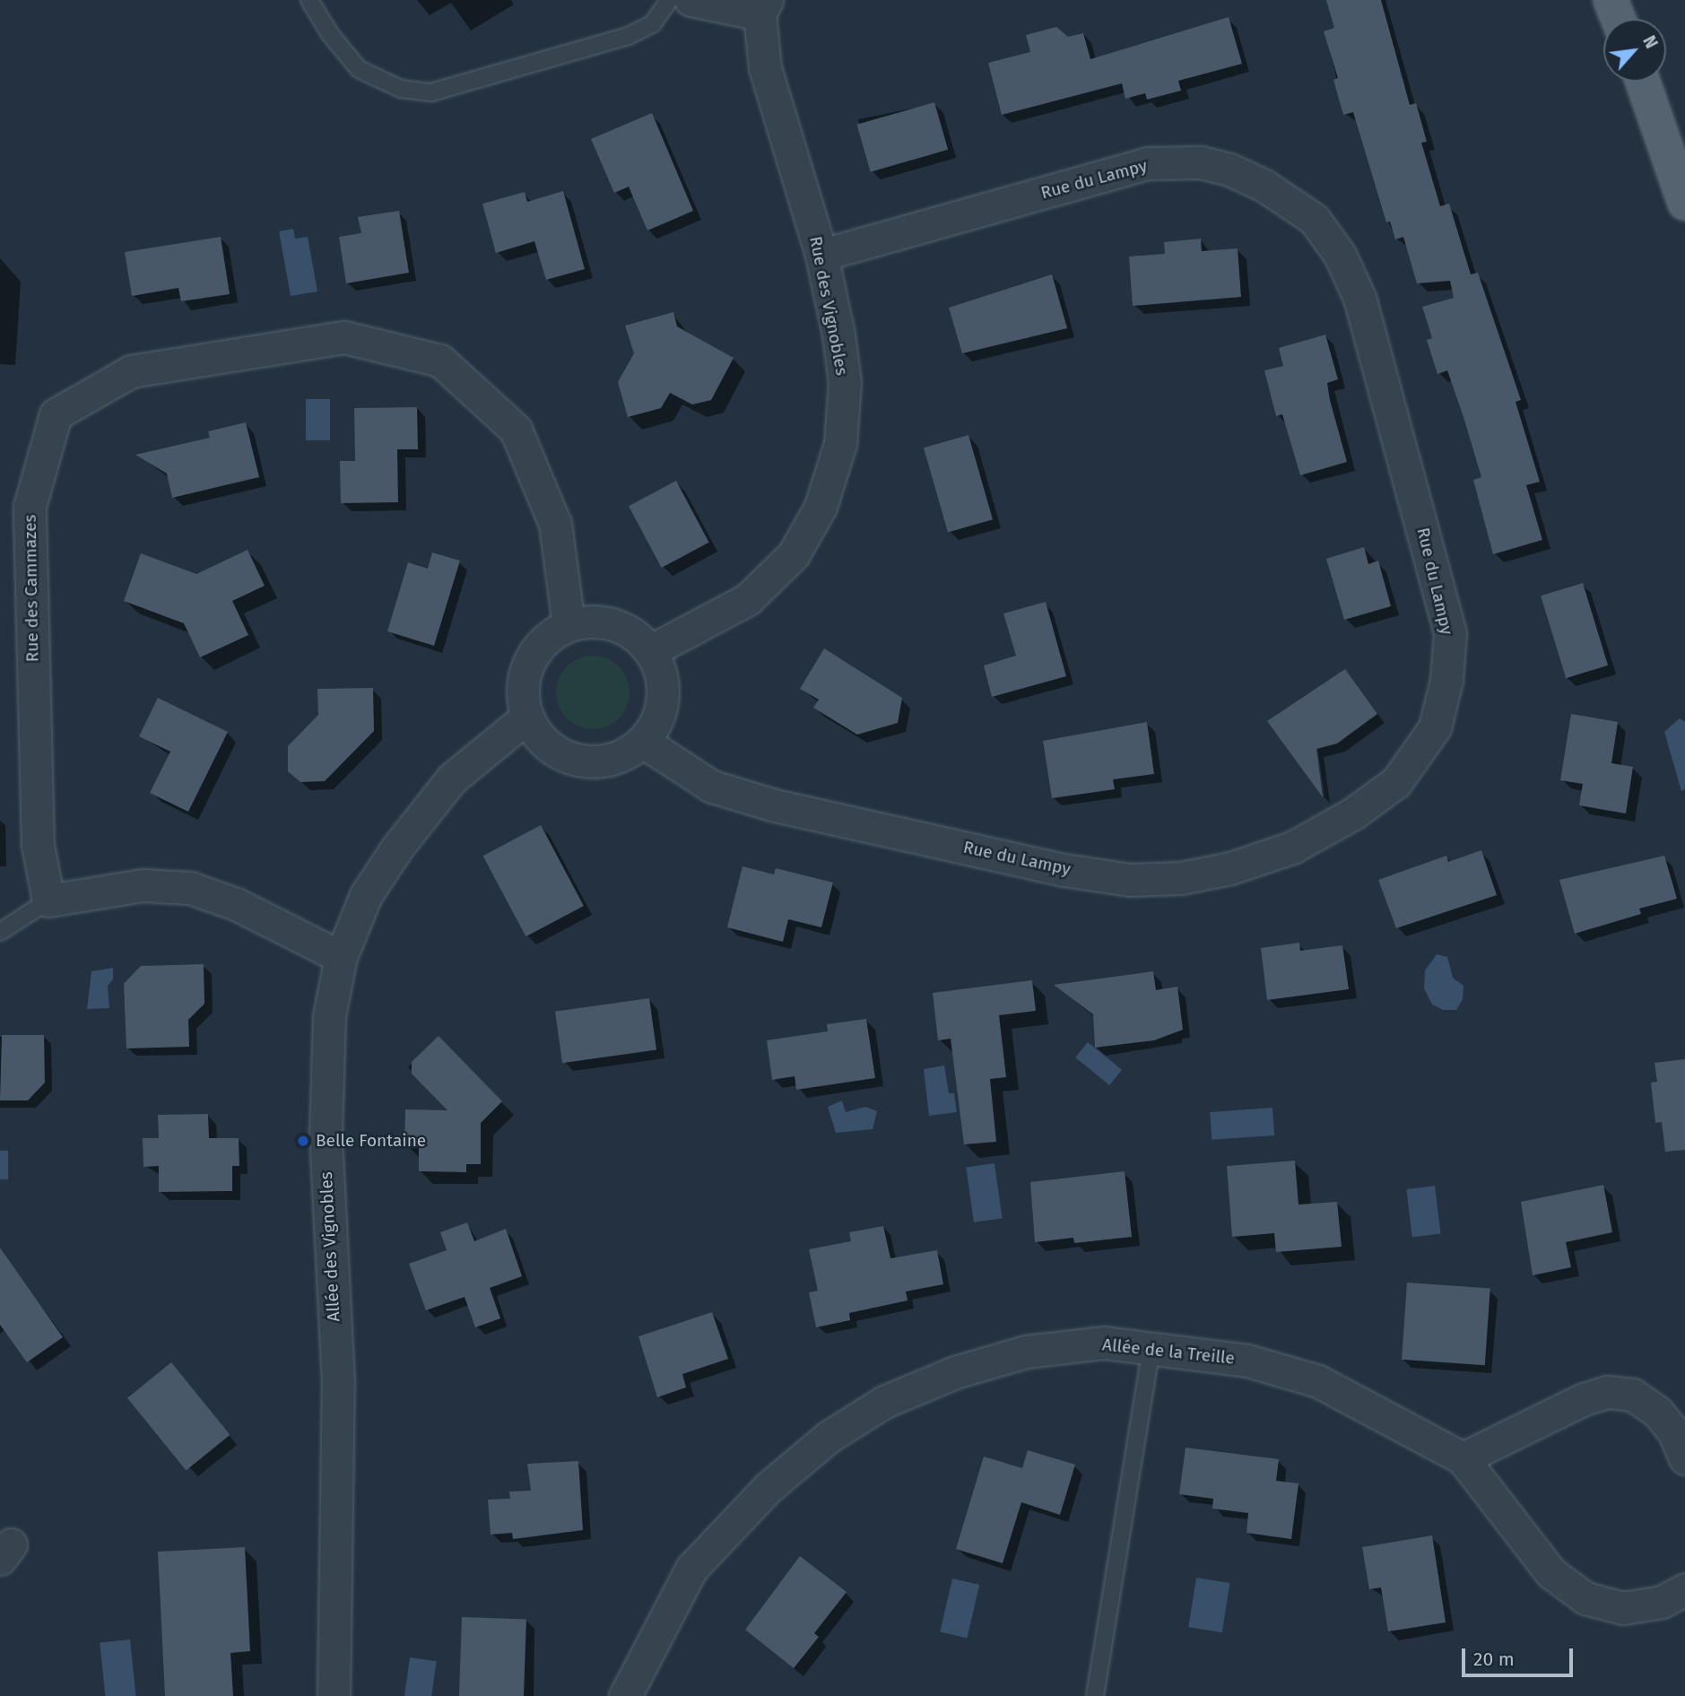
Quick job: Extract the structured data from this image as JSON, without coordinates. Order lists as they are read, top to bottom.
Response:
{
  "streets": {
    "street": [
      "Rue du Lampy",
      "Rue des Vignobles",
      "Rue des Cammazes",
      "Allée des Vignobles",
      "Allée de la Treille"
    ]
  },
  "crossings": [
    ["Rue du Lampy", "Rue des Vignobles"],
    ["Rue du Lampy", "Rue des Cammazes"],
    ["Rue du Lampy", "Allée des Vignobles"],
    ["Rue des Vignobles", "Rue des Cammazes"],
    ["Rue des Vignobles", "Allée des Vignobles"],
    ["Rue des Cammazes", "Allée des Vignobles"]
  ],
  "places": ["Belle Fontaine"],
  "scale_bar": "20 m",
  "north": "top right"
}
